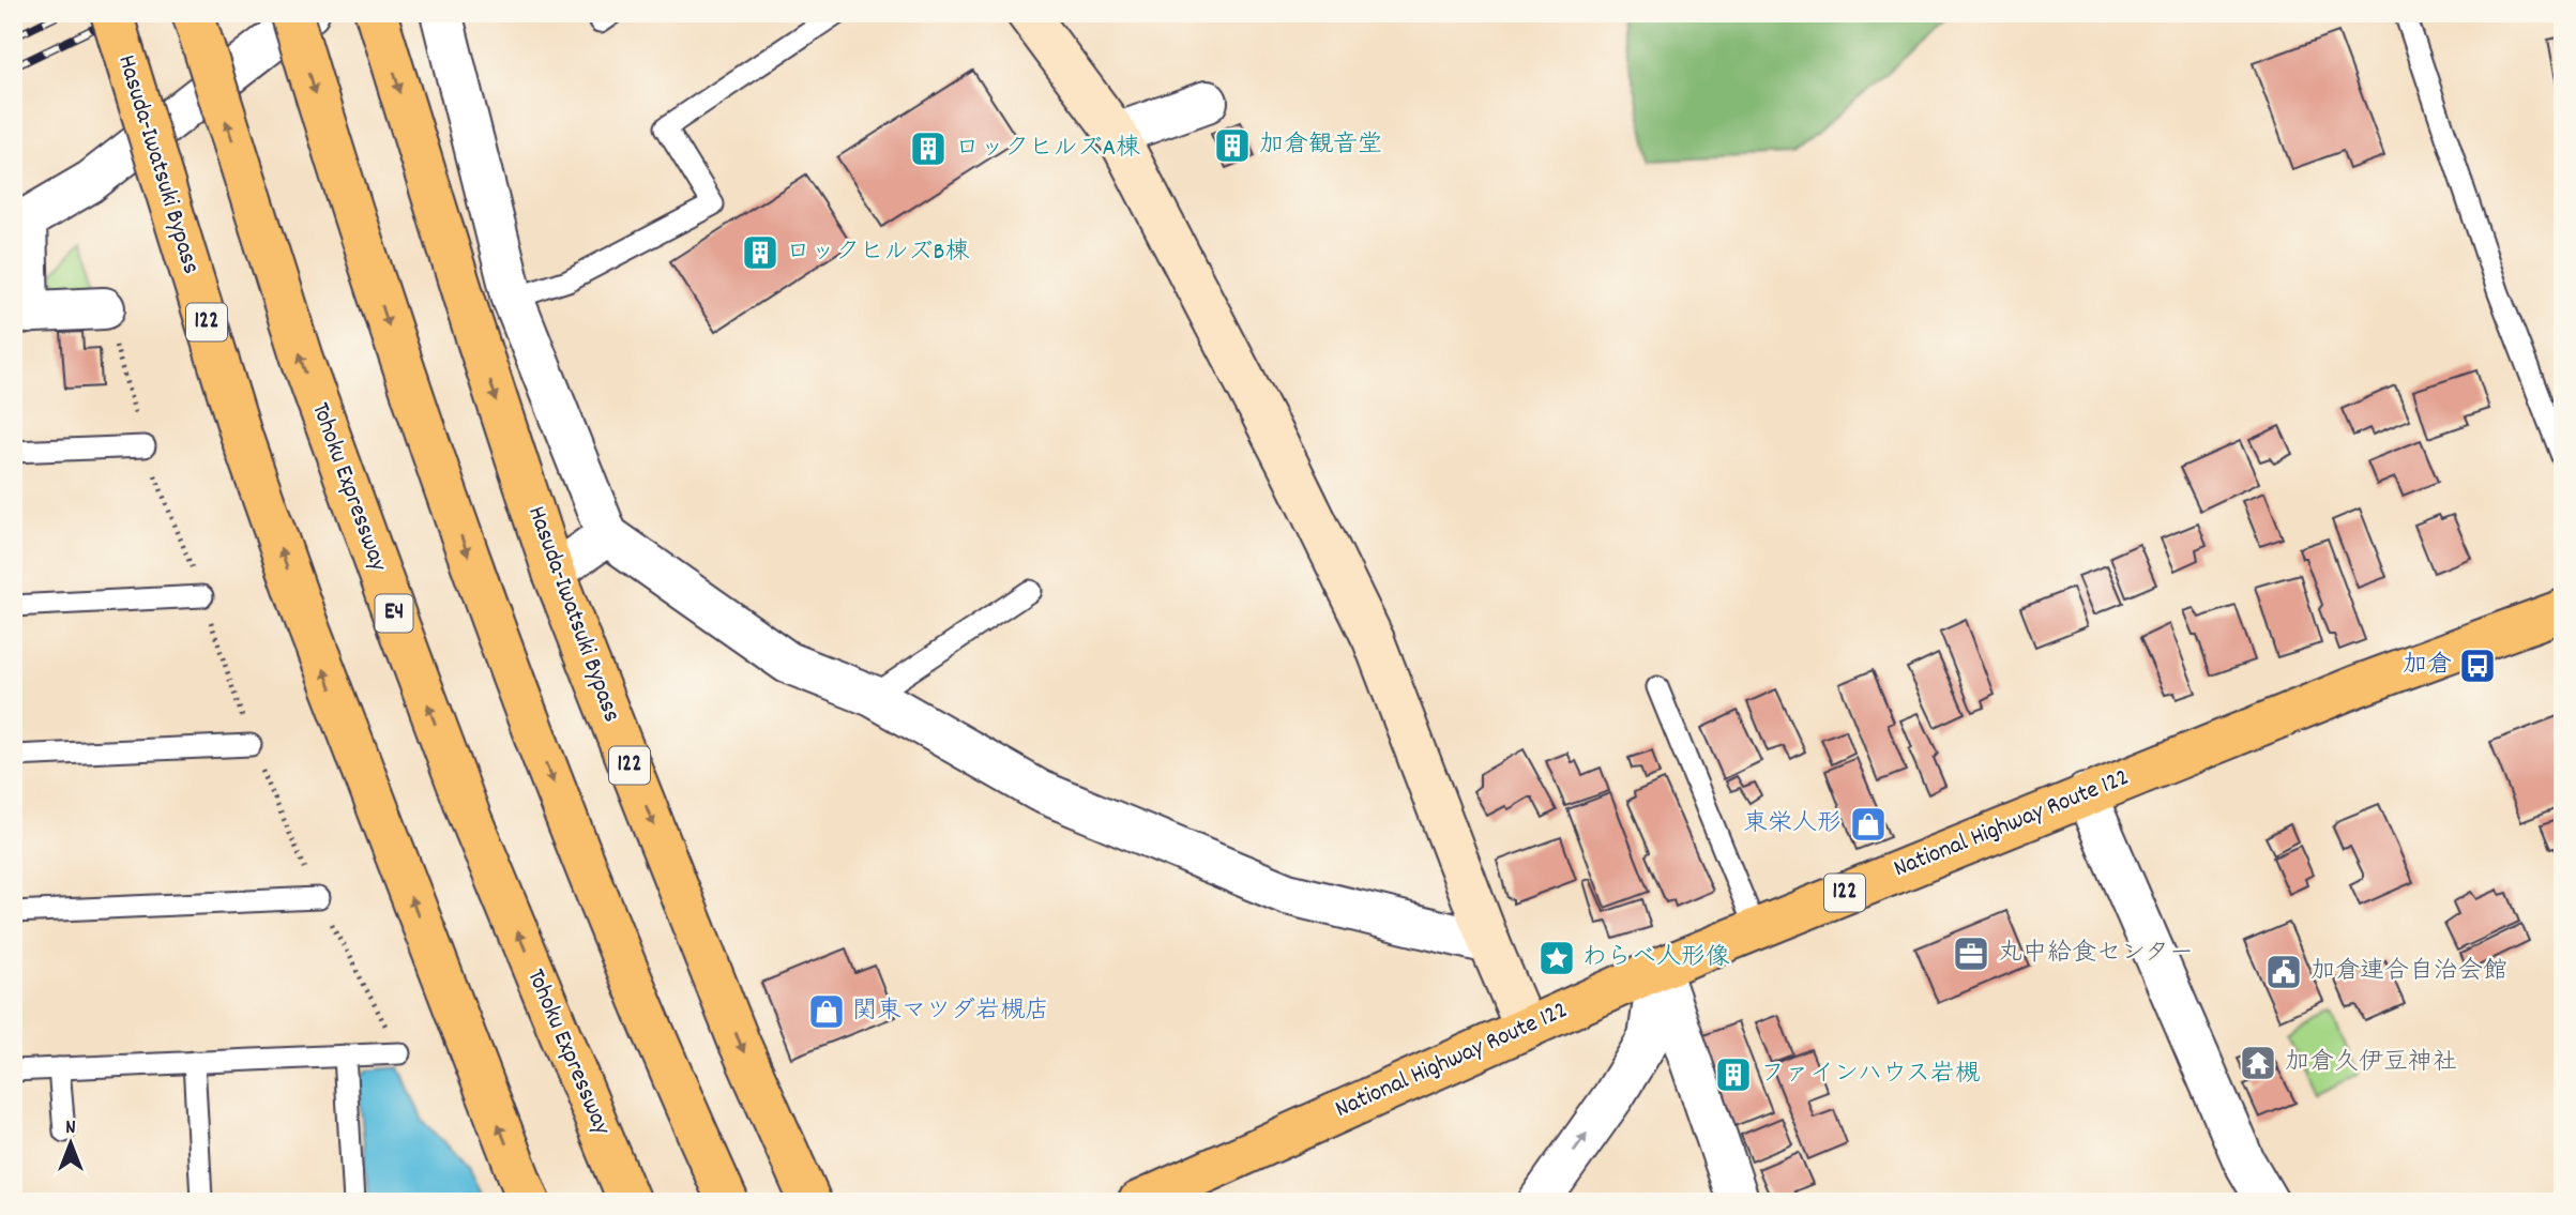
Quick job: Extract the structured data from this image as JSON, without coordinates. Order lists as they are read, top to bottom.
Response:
{
  "streets": {
    "highway": [
      "Hasuda-Iwatsuki Bypass",
      "122",
      "Tohoku Expressway",
      "E4",
      "National Highway Route 122"
    ]
  },
  "places": {
    "building": [
      "加倉観音堂",
      "ロックヒルズA棟",
      "ロックヒルズB棟",
      "ファインハウス岩槻"
    ],
    "bus stop": ["加倉"],
    "shop": ["東栄人形", "関東マツダ岩槻店"],
    "office": ["丸中給食センター"],
    "place": ["わらべ人形像"],
    "public building": ["加倉連合自治会館"],
    "temple": ["加倉久伊豆神社"]
  },
  "north": "top"
}
